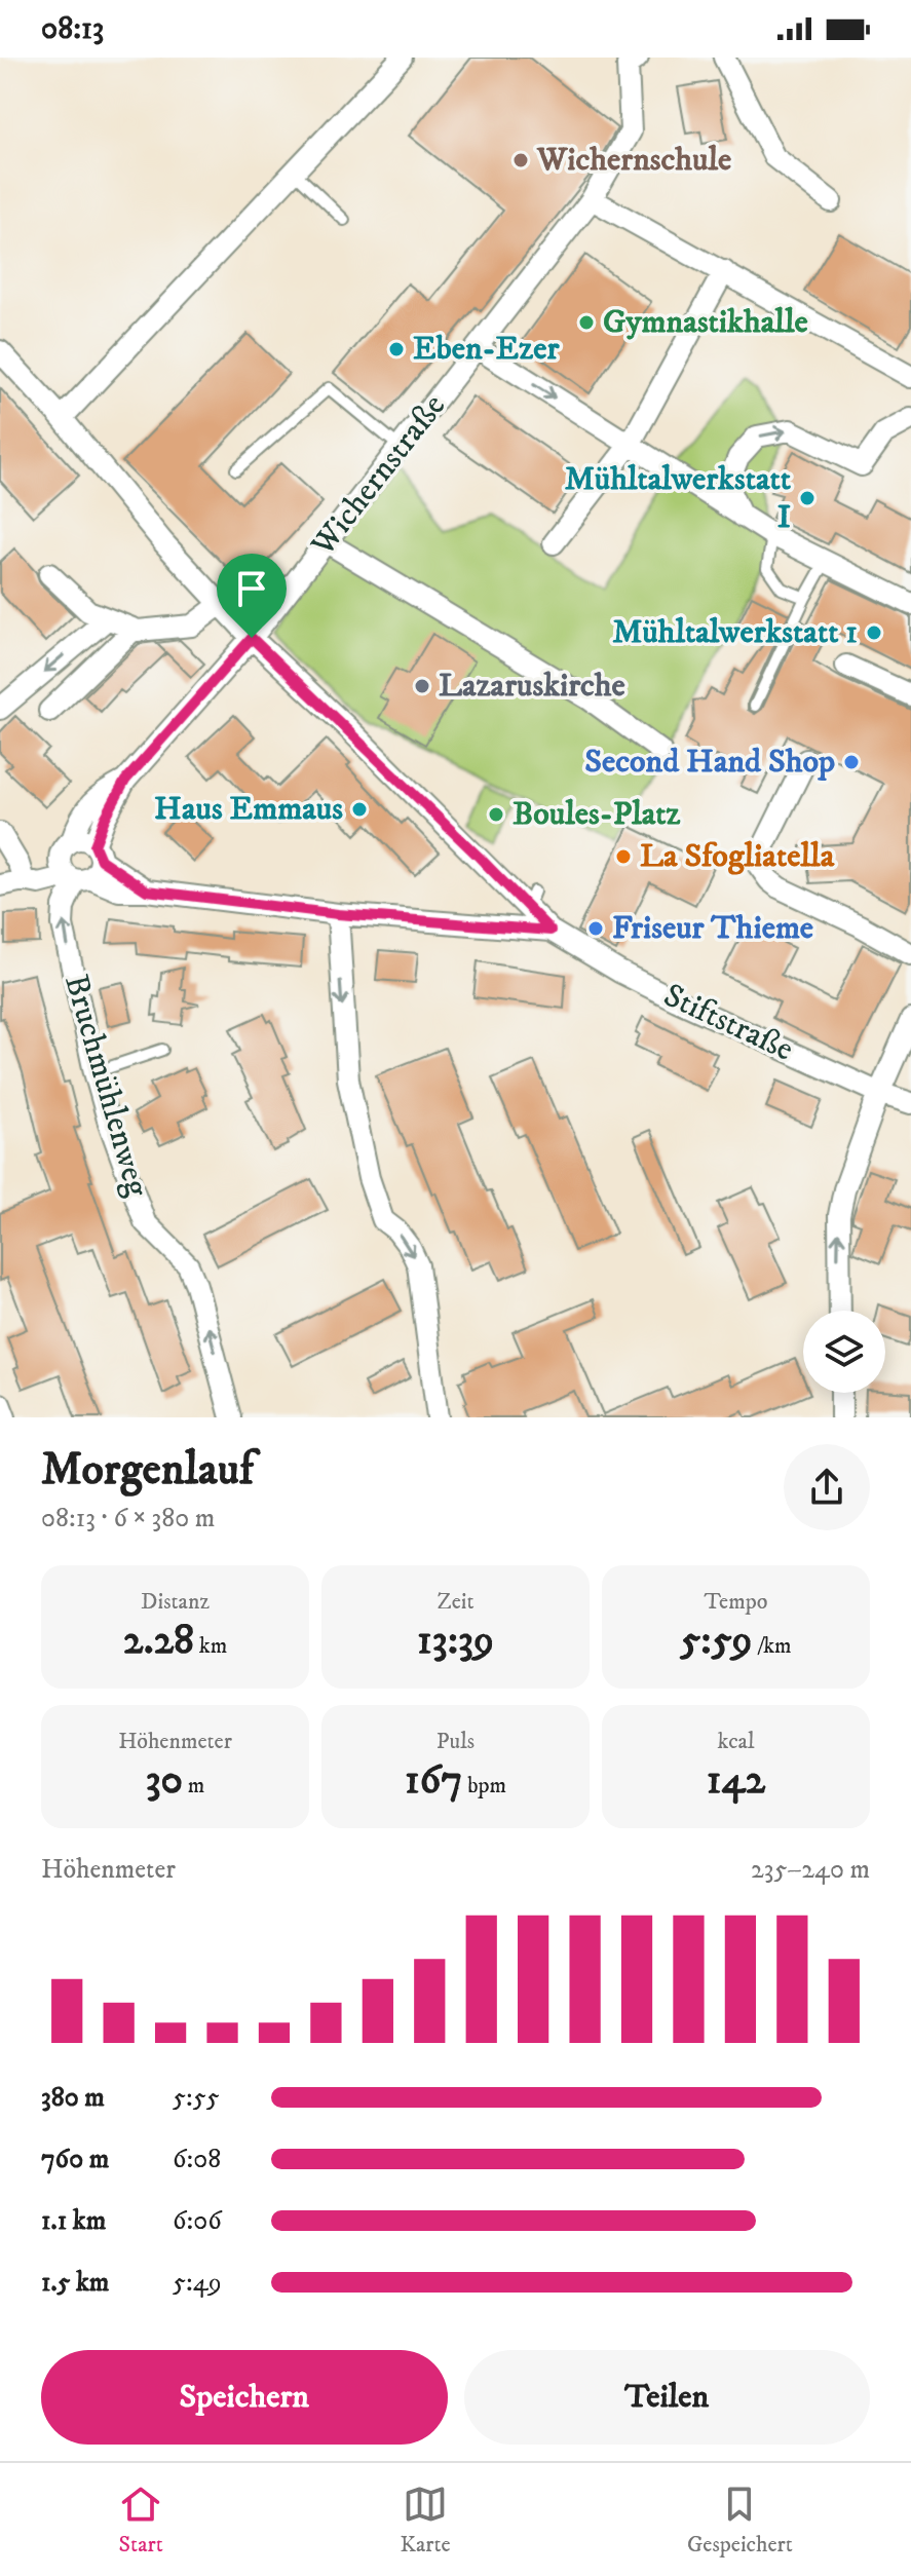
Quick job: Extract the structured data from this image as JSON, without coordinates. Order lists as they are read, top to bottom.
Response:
{
  "streets": {
    "street": ["Wichernstraße", "Stiftstraße", "Bruchmühlenweg"]
  },
  "crossings": [
    ["Wichernstraße", "Bruchmühlenweg"]
  ],
  "one_way": ["Bruchmühlenweg"],
  "places": [
    "Wichernschule",
    "Gymnastikhalle",
    "Eben-Ezer",
    "Mühltalwerkstatt I",
    "Mühltalwerkstatt 1",
    "Lazaruskirche",
    "Second Hand Shop",
    "Haus Emmaus",
    "Boules-Platz",
    "La Sfogliatella",
    "Friseur Thieme"
  ],
  "page": {
    "status": "08:13",
    "heading": ["Morgenlauf", "08:13 · 6 × 380 m"],
    "stats": [
      ["Distanz", "2.28 km"],
      ["Zeit", "13:39"],
      ["Tempo", "5:59 /km"],
      ["Höhenmeter", "30 m"],
      ["Puls", "167 bpm"],
      ["kcal", "142"]
    ],
    "chart": ["Höhenmeter", "235–240 m"],
    "list": [
      {
        "name": "380 m",
        "note": "5:55"
      },
      {
        "name": "760 m",
        "note": "6:08"
      },
      {
        "name": "1.1 km",
        "note": "6:06"
      },
      {
        "name": "1.5 km",
        "note": "5:49"
      }
    ],
    "buttons": ["Speichern", "Teilen"],
    "tabs": ["Start", "Karte", "Gespeichert"]
  }
}
